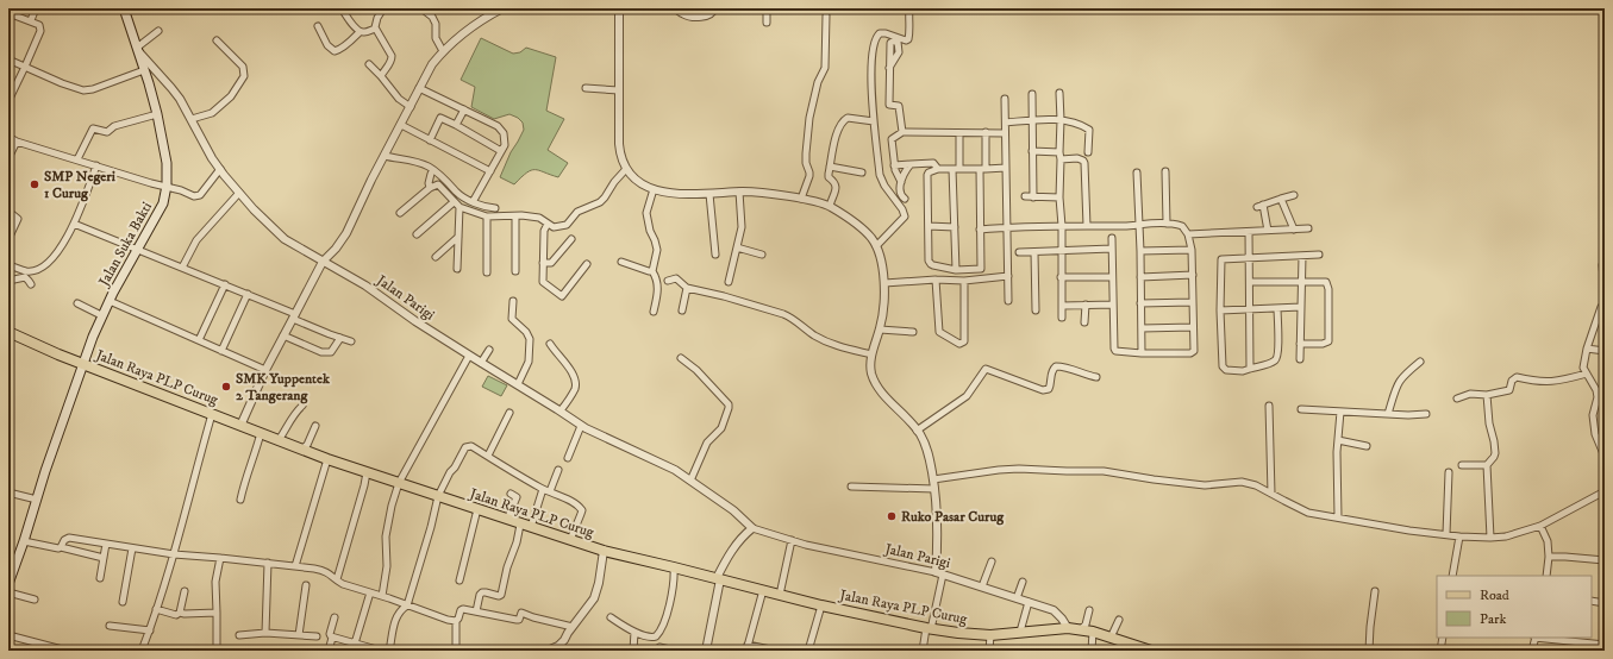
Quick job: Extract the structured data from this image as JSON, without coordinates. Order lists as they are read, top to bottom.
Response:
{
  "streets": {
    "main road": ["Jalan Suka Bakti", "Jalan Parigi", "Jalan Raya PLP Curug"]
  },
  "crossings": [
    ["Jalan Suka Bakti", "Jalan Parigi"],
    ["Jalan Suka Bakti", "Jalan Raya PLP Curug"],
    ["Jalan Parigi", "Jalan Raya PLP Curug"]
  ],
  "places": ["SMP Negeri 1 Curug", "SMK Yuppentek 2 Tangerang", "Ruko Pasar Curug"],
  "legend": ["Road", "Park"]
}
